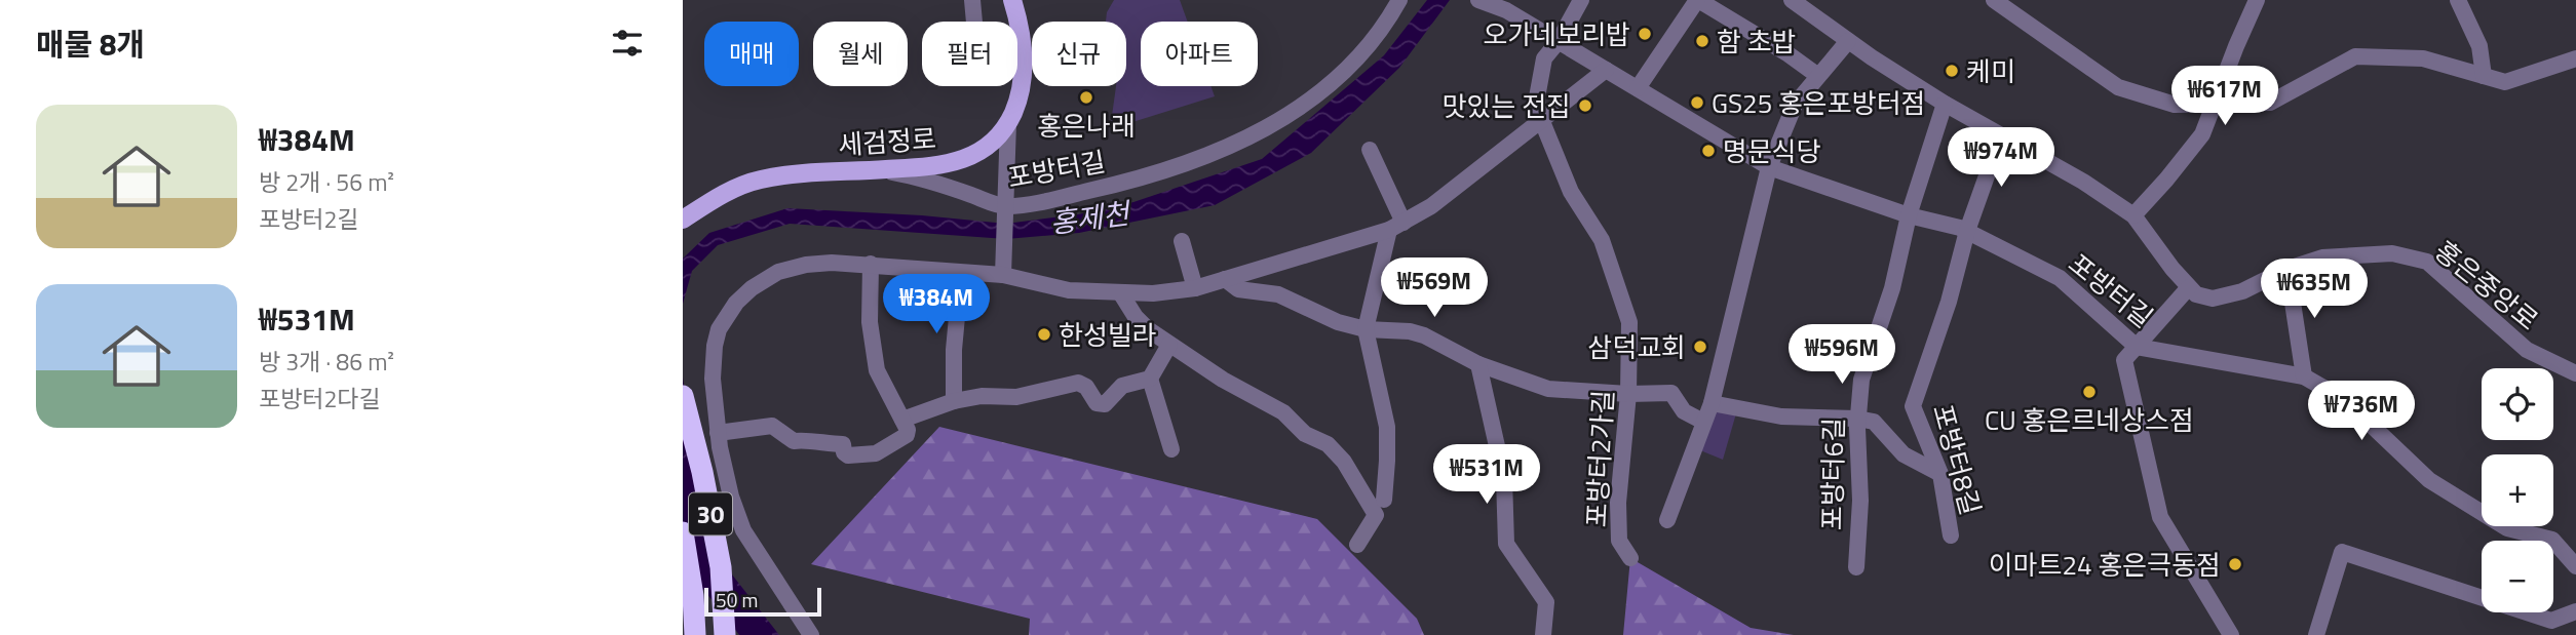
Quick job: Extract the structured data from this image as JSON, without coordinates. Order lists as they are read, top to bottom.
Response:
{
  "streets": {
    "highway": ["30"],
    "main road": ["세검정로"],
    "street": [
      "포방터길",
      "홍은중앙로",
      "포방터2가길",
      "포방터8길",
      "포방터6길"
    ]
  },
  "crossings": [
    ["세검정로", "포방터길"],
    ["포방터길", "포방터8길"],
    ["포방터길", "포방터6길"]
  ],
  "water": ["홍제천"],
  "places": [
    "오가네보리밥",
    "함 초밥",
    "케미",
    "홍은나래",
    "GS25 홍은포방터점",
    "맛있는 전집",
    "명문식당",
    "한성빌라",
    "삼덕교회",
    "CU 홍은르네상스점",
    "이마트24 홍은극동점"
  ],
  "scale_bar": "50 m",
  "page": {
    "heading": "매물 8개",
    "chip": [
      "매매",
      "월세",
      "필터",
      "신규",
      "아파트"
    ],
    "price": [
      "₩617M",
      "₩974M",
      "₩569M",
      "₩635M",
      "₩384M",
      "₩596M",
      "₩736M",
      "₩531M"
    ],
    "list": [
      {
        "name": "₩384M",
        "note": "방 2개 · 56 m² · 포방터2길"
      },
      {
        "name": "₩531M",
        "note": "방 3개 · 86 m² · 포방터2다길"
      }
    ],
    "map_buttons": ["+", "−"],
    "scale": "50 m"
  }
}
